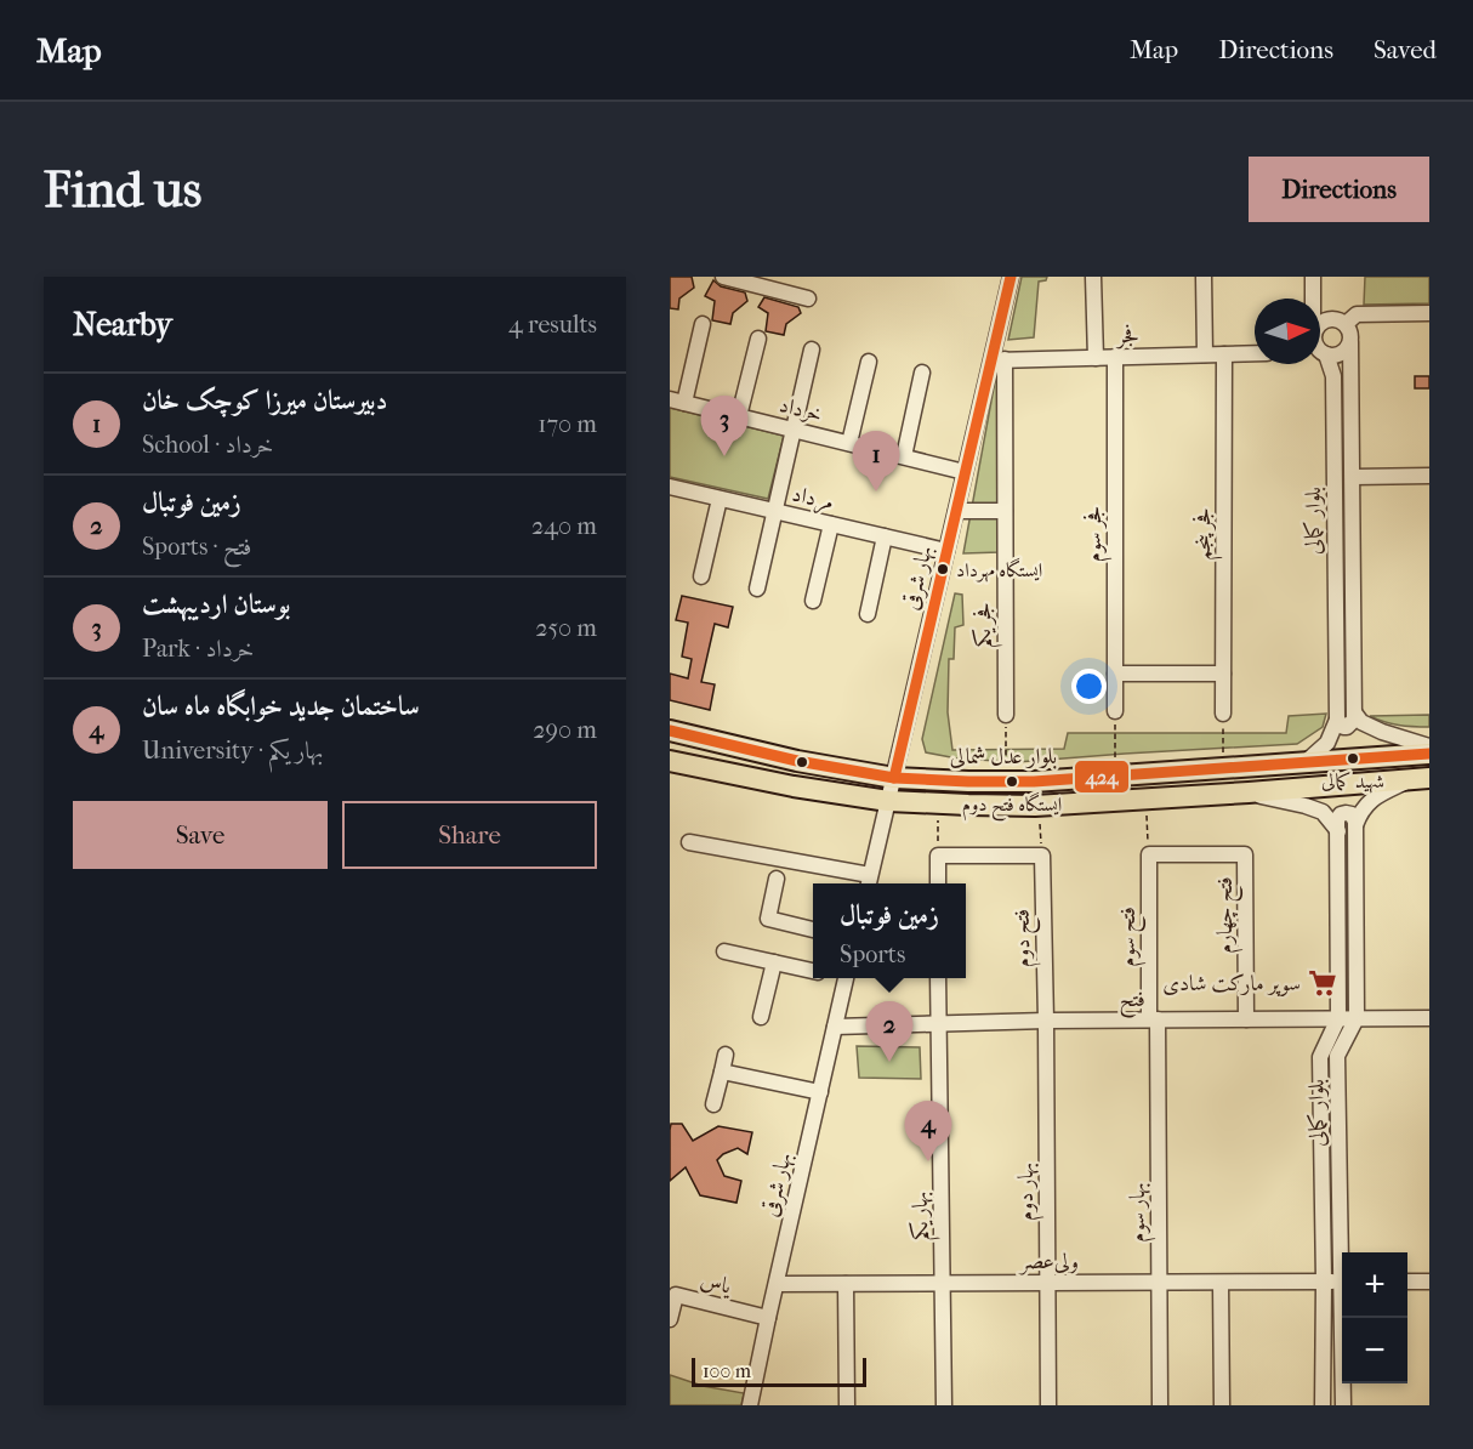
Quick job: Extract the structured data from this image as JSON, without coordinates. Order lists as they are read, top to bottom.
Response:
{
  "streets": {
    "main road": ["بلوار عدل شمالی"],
    "street": [
      "فجر",
      "خرداد",
      "مرداد",
      "بلوار کمالی",
      "فجر سوم",
      "فجر پنجم",
      "بهار شرقی",
      "فجر یکم",
      "فتح چهارم",
      "فتح سوم",
      "فتح دوم",
      "فتح",
      "بهار دوم",
      "بهار سوم",
      "بهار یکم",
      "ولی‌عصر",
      "یاس"
    ]
  },
  "crossings": [
    ["فجر", "فجر سوم"],
    ["فجر", "فجر پنجم"],
    ["فجر", "بهار شرقی"],
    ["فجر", "فجر یکم"],
    ["خرداد", "بهار شرقی"],
    ["مرداد", "بهار شرقی"],
    ["بلوار کمالی", "فتح"],
    ["بلوار کمالی", "ولی‌عصر"],
    ["بهار شرقی", "فجر یکم"],
    ["بهار شرقی", "بلوار عدل شمالی"],
    ["بهار شرقی", "فتح"],
    ["بهار شرقی", "ولی‌عصر"],
    ["بهار شرقی", "یاس"],
    ["فتح چهارم", "فتح سوم"],
    ["فتح چهارم", "فتح"],
    ["فتح سوم", "فتح"],
    ["فتح سوم", "بهار سوم"],
    ["فتح دوم", "فتح"],
    ["فتح دوم", "بهار دوم"],
    ["فتح", "بهار دوم"],
    ["فتح", "بهار سوم"],
    ["فتح", "بهار یکم"],
    ["بهار دوم", "ولی‌عصر"],
    ["بهار سوم", "ولی‌عصر"],
    ["بهار یکم", "ولی‌عصر"]
  ],
  "places": {
    "other": ["ایستگاه مهرداد", "شهید کمالی", "ایستگاه فتح دوم"],
    "supermarket": ["سوپر مارکت شادی"]
  },
  "lines": ["transit line 424"],
  "scale_bar": "100 m",
  "north": "right",
  "page": {
    "header": "Map",
    "nav": ["Map", "Directions", "Saved"],
    "buttons": [
      "Directions",
      ["Save", "Share"]
    ],
    "title": "Find us",
    "heading": ["Nearby", "4 results"],
    "list": [
      {
        "mark": "1",
        "name": "دبیرستان میرزا کوچک خان",
        "note": "School · خرداد",
        "value": "170 m"
      },
      {
        "mark": "2",
        "name": "زمین فوتبال",
        "note": "Sports · فتح",
        "value": "240 m"
      },
      {
        "mark": "3",
        "name": "بوستان اردیبهشت",
        "note": "Park · خرداد",
        "value": "250 m"
      },
      {
        "mark": "4",
        "name": "ساختمان جدید خوابگاه ماه سان",
        "note": "University · بهار یکم",
        "value": "290 m"
      }
    ],
    "pins": [
      "3",
      "1",
      "2",
      "4"
    ],
    "popup": ["زمین فوتبال", "Sports"],
    "map_buttons": ["+", "−"],
    "scale": "100 m"
  }
}
